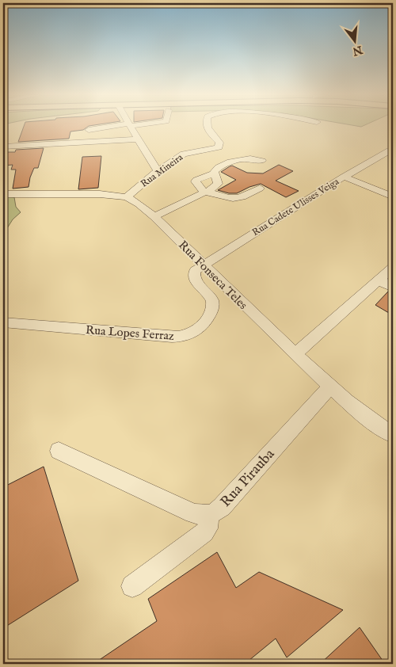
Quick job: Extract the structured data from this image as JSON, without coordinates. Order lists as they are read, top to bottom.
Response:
{
  "streets": {
    "street": [
      "Rua Mineira",
      "Rua Cadete Ulisses Veiga",
      "Rua Fonseca Teles",
      "Rua Lopes Ferraz",
      "Rua Pirauba"
    ]
  },
  "crossings": [
    ["Rua Mineira", "Rua Fonseca Teles"],
    ["Rua Cadete Ulisses Veiga", "Rua Fonseca Teles"],
    ["Rua Cadete Ulisses Veiga", "Rua Lopes Ferraz"],
    ["Rua Fonseca Teles", "Rua Lopes Ferraz"],
    ["Rua Fonseca Teles", "Rua Pirauba"]
  ],
  "north": "bottom"
}
